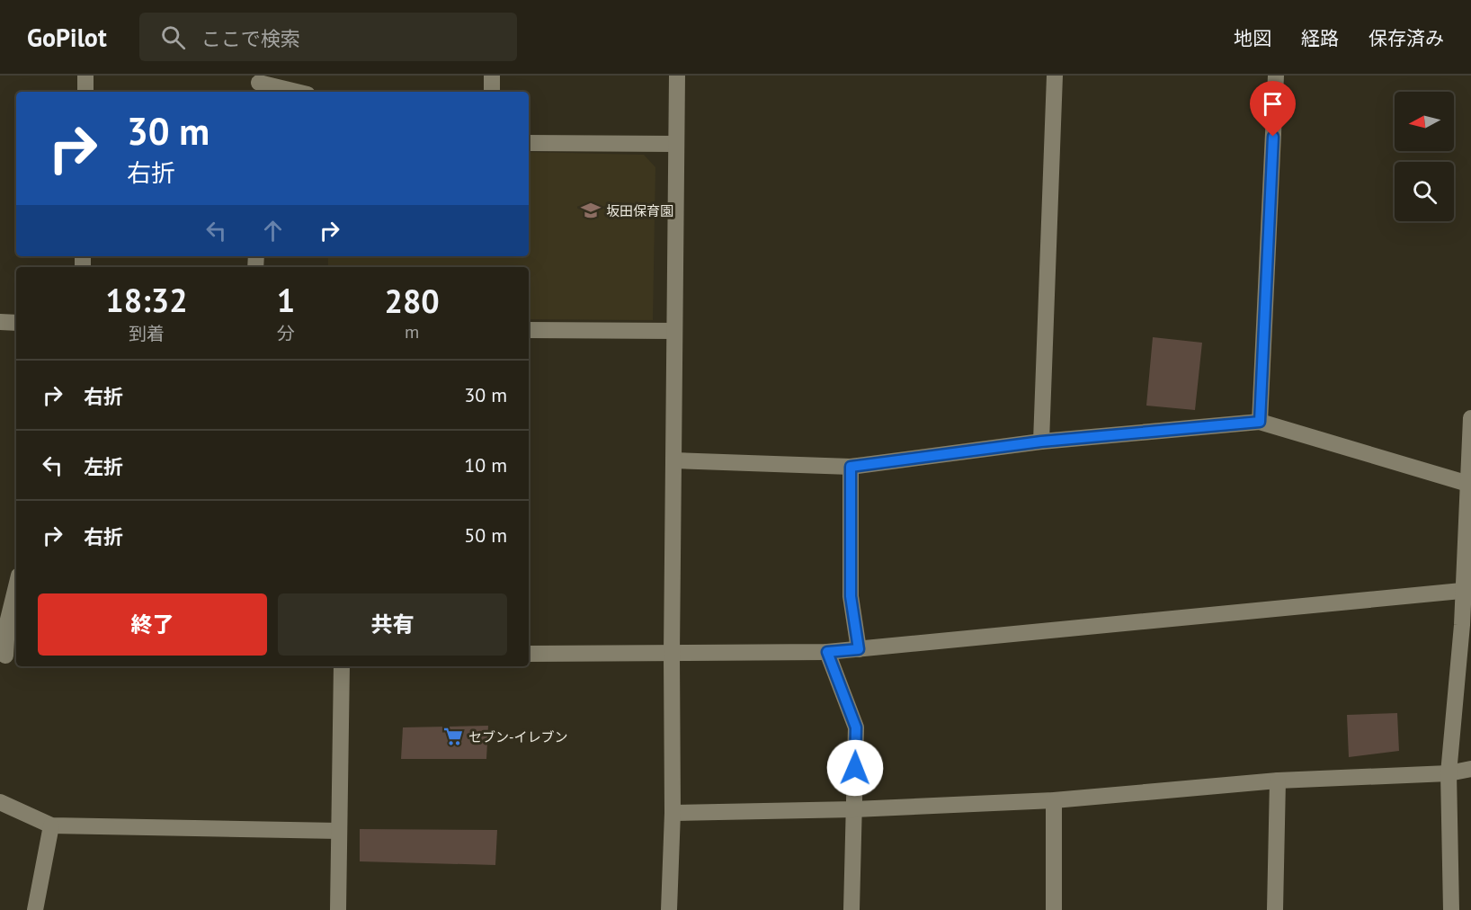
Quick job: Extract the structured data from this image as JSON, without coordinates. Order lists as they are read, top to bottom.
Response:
{
  "places": {
    "school or university": ["坂田保育園"],
    "supermarket": ["セブン-イレブン"]
  },
  "north": "left",
  "page": {
    "header": "GoPilot",
    "search": "ここで検索",
    "nav": ["地図", "経路", "保存済み"],
    "turn": ["30 m", "右折"],
    "eta": [
      "18:32",
      "到着",
      "1",
      "分",
      "280",
      "m"
    ],
    "list": [
      {
        "name": "右折",
        "value": "30 m"
      },
      {
        "name": "左折",
        "value": "10 m"
      },
      {
        "name": "右折",
        "value": "50 m"
      }
    ],
    "buttons": ["終了", "共有"]
  }
}
